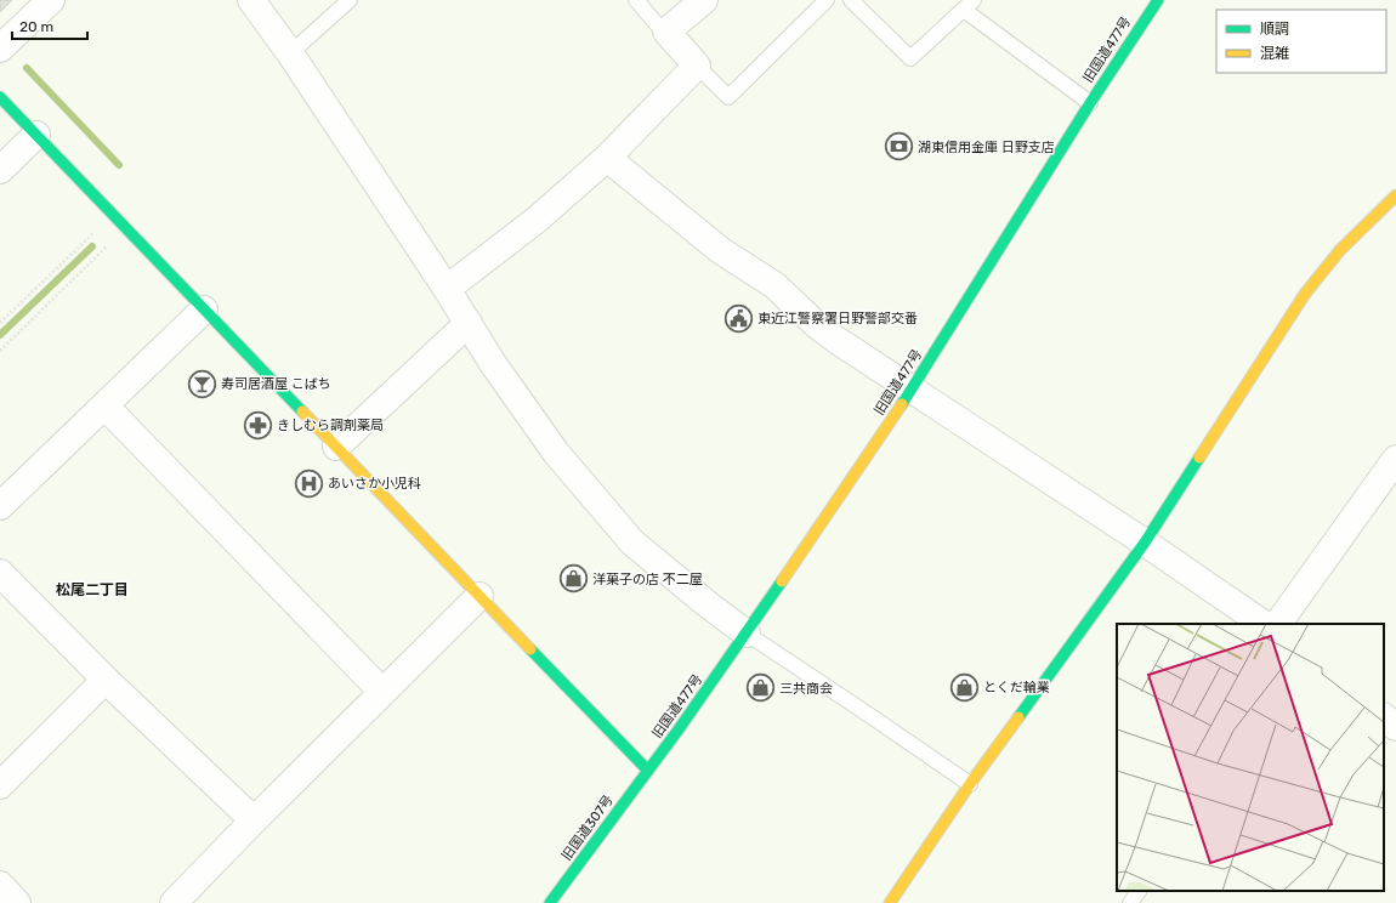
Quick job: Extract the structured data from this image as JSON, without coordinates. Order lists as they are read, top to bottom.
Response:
{
  "streets": {
    "street": ["旧国道477号", "旧国道307号"]
  },
  "crossings": [
    ["旧国道477号", "旧国道307号"]
  ],
  "districts": ["松尾二丁目"],
  "places": {
    "bank": ["湖東信用金庫 日野支店"],
    "public building": ["東近江警察署日野警部交番"],
    "bar": ["寿司居酒屋 こばち"],
    "pharmacy": ["きしむら調剤薬局"],
    "hospital": ["あいさか小児科"],
    "shop": ["洋菓子の店 不二屋", "とくだ輪業", "三共商会"]
  },
  "legend": ["順調", "混雑"],
  "scale_bar": "20 m"
}
